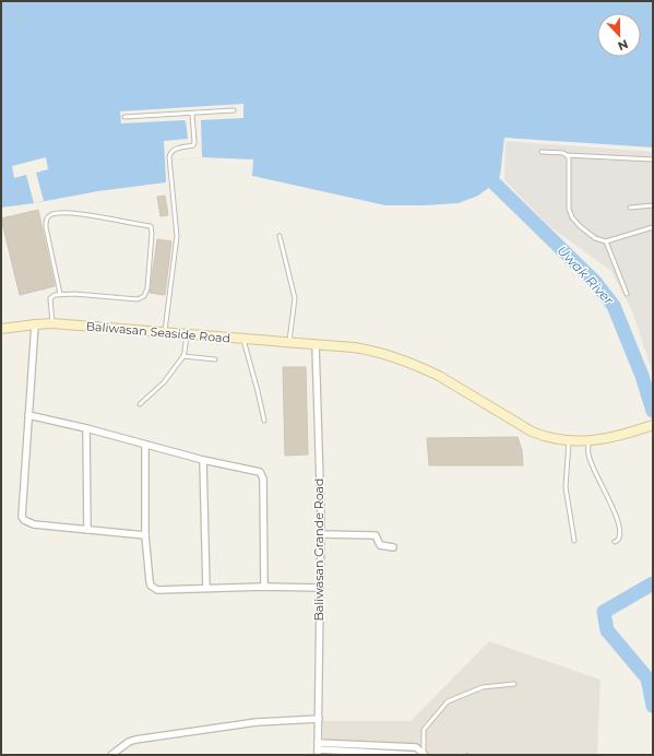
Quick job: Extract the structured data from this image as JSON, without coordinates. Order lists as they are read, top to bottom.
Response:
{
  "streets": {
    "main road": ["Baliwasan Seaside Road"],
    "street": ["Baliwasan Grande Road"]
  },
  "crossings": [
    ["Baliwasan Seaside Road", "Baliwasan Grande Road"]
  ],
  "water": ["Uwak River"],
  "north": "bottom"
}
